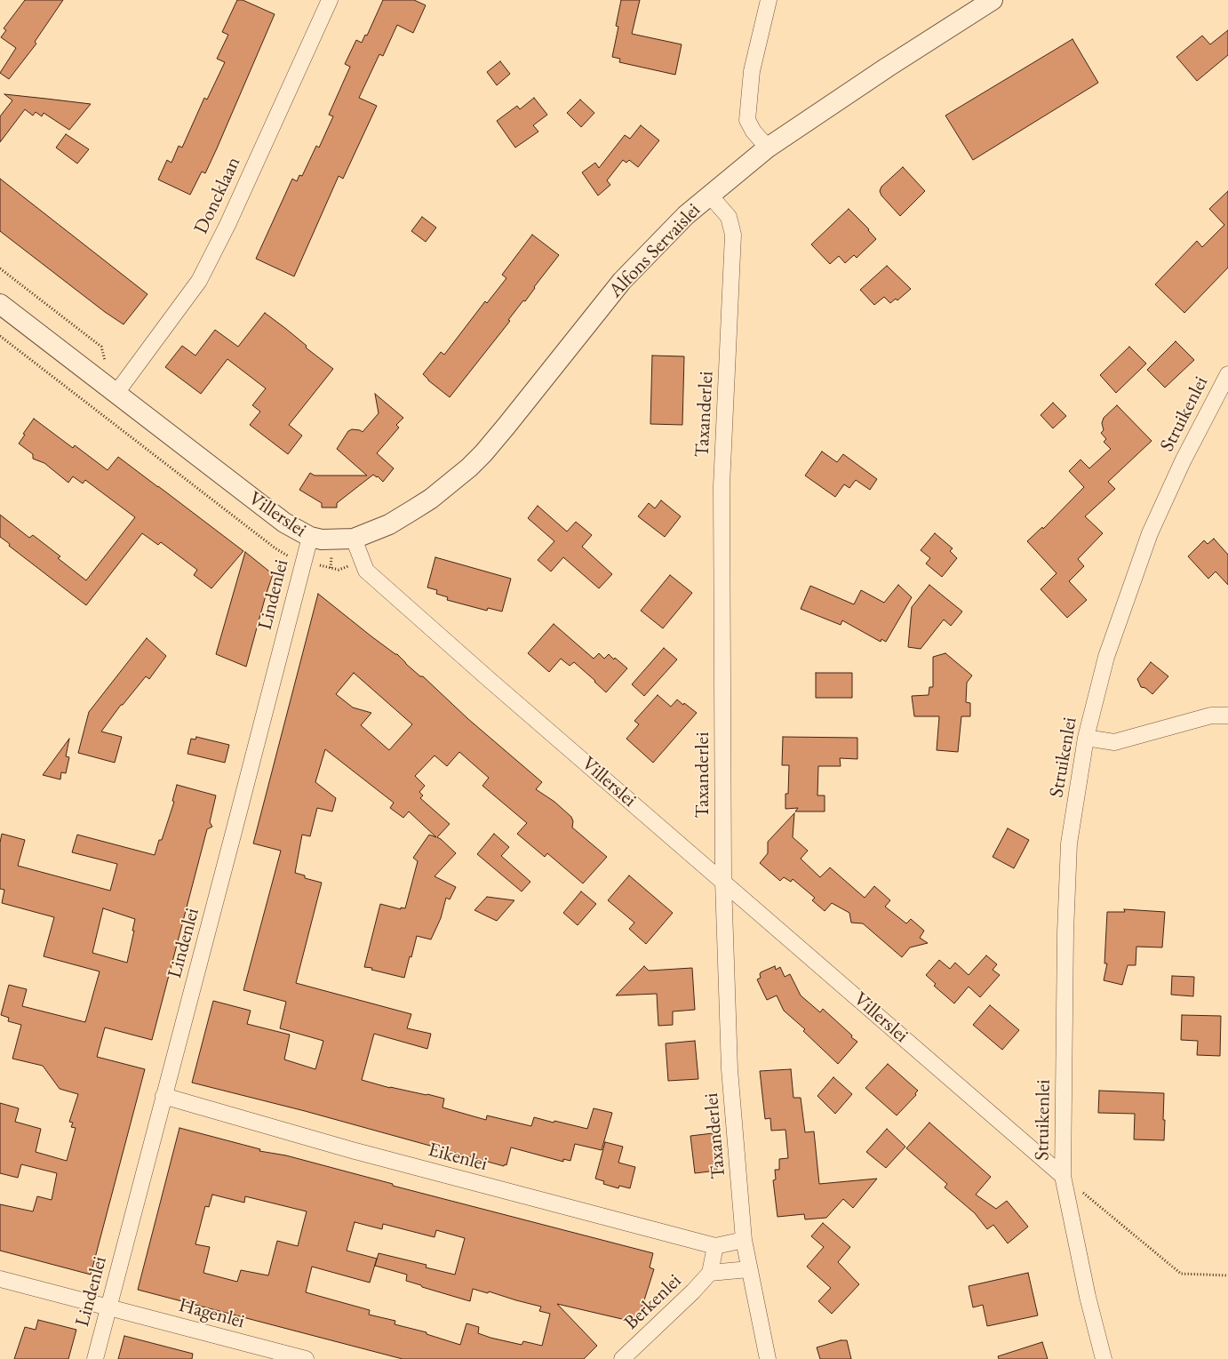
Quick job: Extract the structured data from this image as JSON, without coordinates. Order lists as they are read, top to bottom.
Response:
{
  "streets": {
    "street": [
      "Doncklaan",
      "Alfons Servaislei",
      "Taxanderlei",
      "Struikenlei",
      "Villerslei",
      "Lindenlei",
      "Eikenlei",
      "Berkenlei",
      "Hagenlei"
    ]
  },
  "crossings": [
    ["Doncklaan", "Villerslei"],
    ["Alfons Servaislei", "Taxanderlei"],
    ["Alfons Servaislei", "Villerslei"],
    ["Taxanderlei", "Villerslei"],
    ["Taxanderlei", "Eikenlei"],
    ["Taxanderlei", "Berkenlei"],
    ["Struikenlei", "Villerslei"],
    ["Villerslei", "Lindenlei"],
    ["Lindenlei", "Eikenlei"],
    ["Lindenlei", "Hagenlei"],
    ["Eikenlei", "Berkenlei"]
  ]
}
